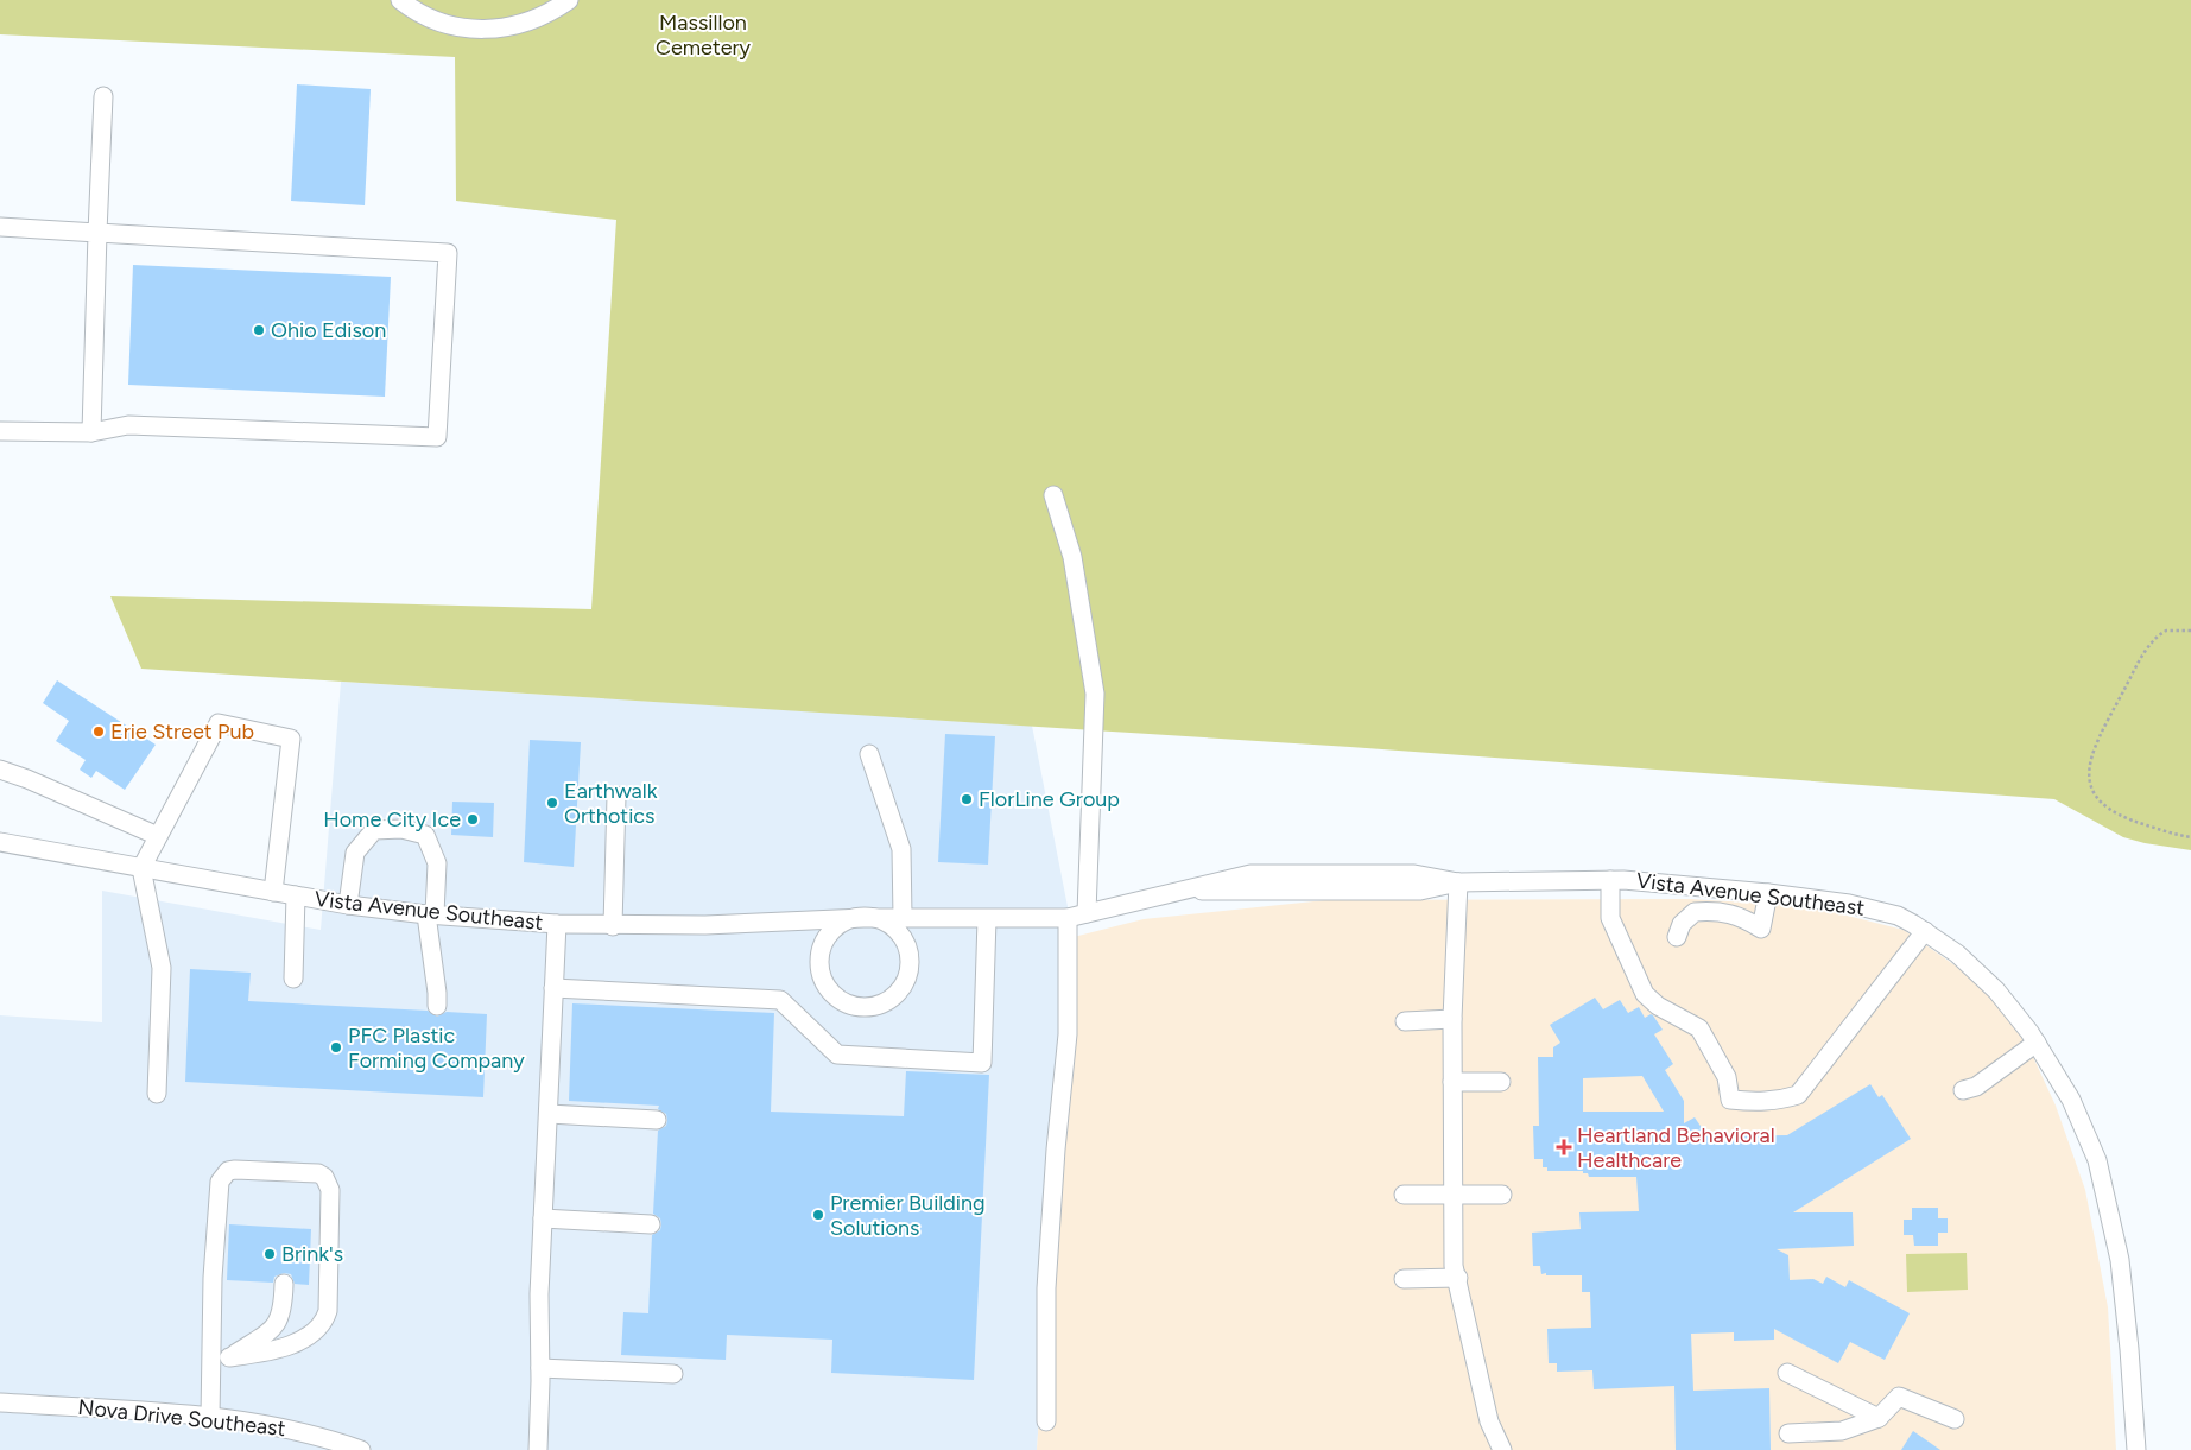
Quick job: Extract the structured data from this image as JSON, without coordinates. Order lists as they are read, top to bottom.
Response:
{
  "streets": {
    "street": ["Vista Avenue Southeast", "Nova Drive Southeast"]
  },
  "parks": ["Massillon Cemetery"],
  "places": {
    "other": [
      "Ohio Edison",
      "Erie Street Pub",
      "FlorLine Group",
      "Earthwalk Orthotics",
      "Home City Ice",
      "PFC Plastic Forming Company",
      "Premier Building Solutions",
      "Brink's"
    ],
    "health": ["Heartland Behavioral Healthcare"]
  }
}
